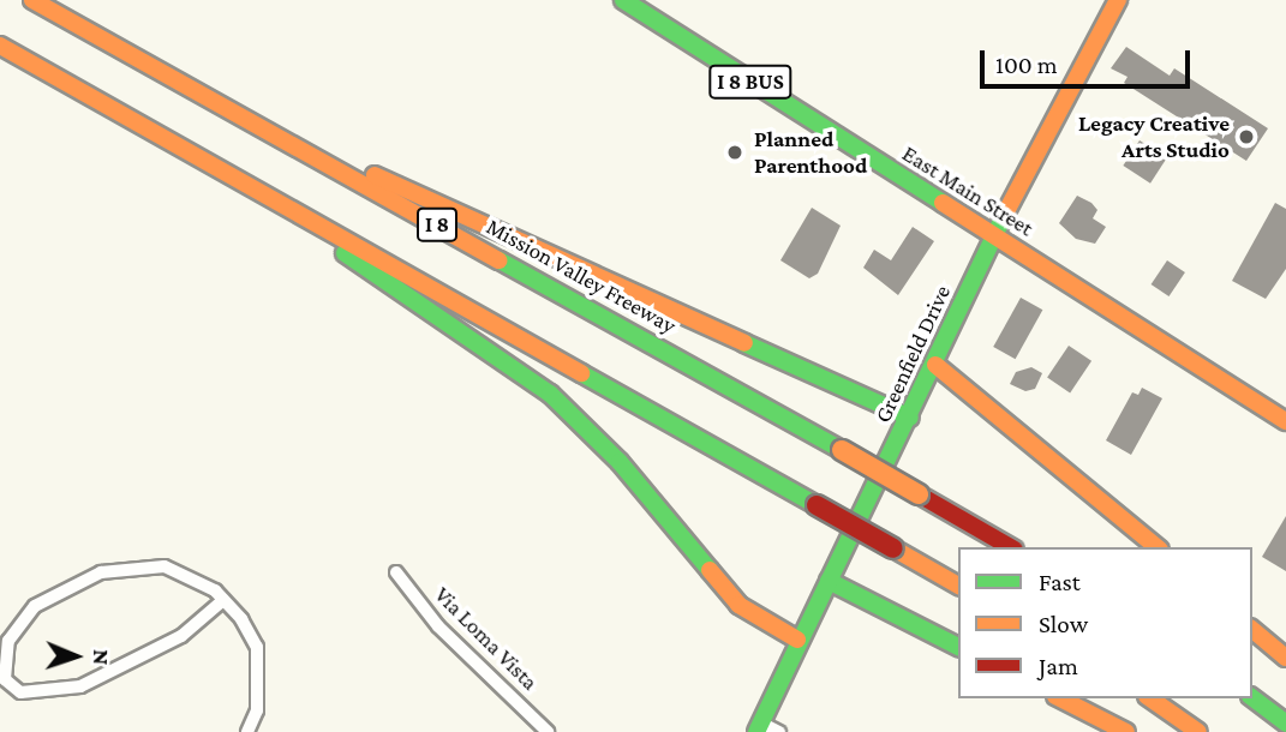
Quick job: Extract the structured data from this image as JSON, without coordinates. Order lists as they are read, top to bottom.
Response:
{
  "streets": {
    "main road": [
      "I 8 BUS",
      "East Main Street",
      "I 8",
      "Mission Valley Freeway",
      "Greenfield Drive"
    ],
    "street": ["Via Loma Vista"]
  },
  "crossings": [
    ["East Main Street", "Greenfield Drive"]
  ],
  "places": ["Legacy Creative Arts Studio", "Planned Parenthood"],
  "legend": ["Fast", "Slow", "Jam"],
  "scale_bar": "100 m",
  "north": "right"
}
